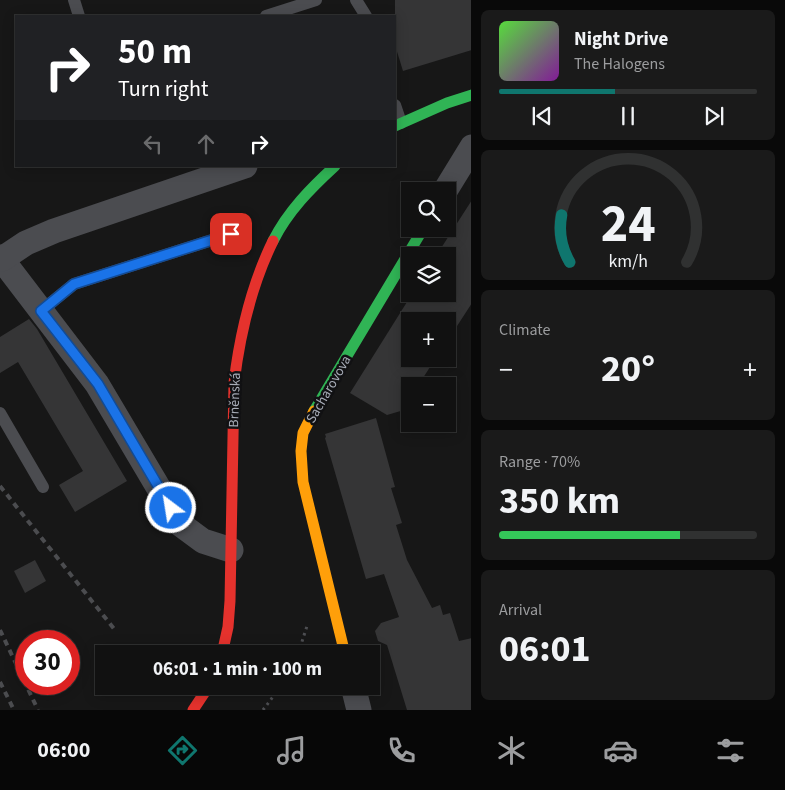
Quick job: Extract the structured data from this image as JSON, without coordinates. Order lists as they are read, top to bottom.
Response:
{
  "streets": {
    "main road": ["Sacharovova", "Brněnská"]
  },
  "page": {
    "turn": ["50 m", "Turn right"],
    "song": ["Night Drive", "The Halogens"],
    "map_buttons": ["+", "−"],
    "tile": [
      "Climate",
      ["Range · 70%", "350 km"],
      ["Arrival", "06:01"]
    ],
    "heat": ["−", "20°", "+"],
    "limit": "30",
    "trip": "06:01 · 1 min · 100 m",
    "tabs": "06:00",
    "gauge": ["24", "km/h"]
  }
}
